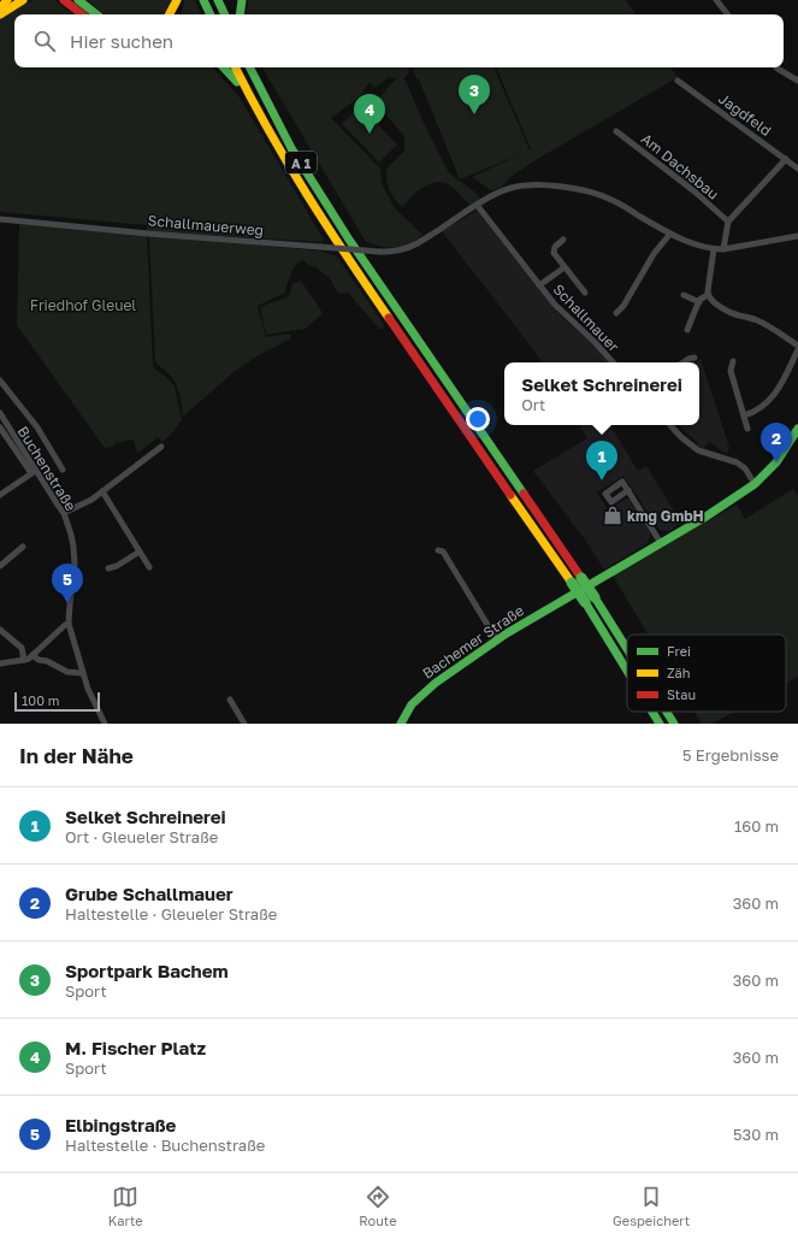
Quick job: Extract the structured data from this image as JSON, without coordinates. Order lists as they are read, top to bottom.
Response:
{
  "streets": {
    "main road": ["A 1", "Bachemer Straße"],
    "street": [
      "Jagdfeld",
      "Am Dachsbau",
      "Schallmauerweg",
      "Schallmauer",
      "Buchenstraße"
    ]
  },
  "crossings": [
    ["Schallmauerweg", "Schallmauer"]
  ],
  "parks": ["Friedhof Gleuel"],
  "places": {
    "shop": ["kmg GmbH"]
  },
  "legend": ["Frei", "Zäh", "Stau"],
  "scale_bar": "100 m",
  "page": {
    "search": "Hier suchen",
    "pins": [
      "3",
      "4",
      "2",
      "1",
      "5"
    ],
    "popup": ["Selket Schreinerei", "Ort"],
    "scale": "100 m",
    "heading": ["In der Nähe", "5 Ergebnisse"],
    "list": [
      {
        "mark": "1",
        "name": "Selket Schreinerei",
        "note": "Ort · Gleueler Straße",
        "value": "160 m"
      },
      {
        "mark": "2",
        "name": "Grube Schallmauer",
        "note": "Haltestelle · Gleueler Straße",
        "value": "360 m"
      },
      {
        "mark": "3",
        "name": "Sportpark Bachem",
        "note": "Sport",
        "value": "360 m"
      },
      {
        "mark": "4",
        "name": "M. Fischer Platz",
        "note": "Sport",
        "value": "360 m"
      },
      {
        "mark": "5",
        "name": "Elbingstraße",
        "note": "Haltestelle · Buchenstraße",
        "value": "530 m"
      }
    ],
    "nav": ["Karte", "Route", "Gespeichert"]
  }
}
